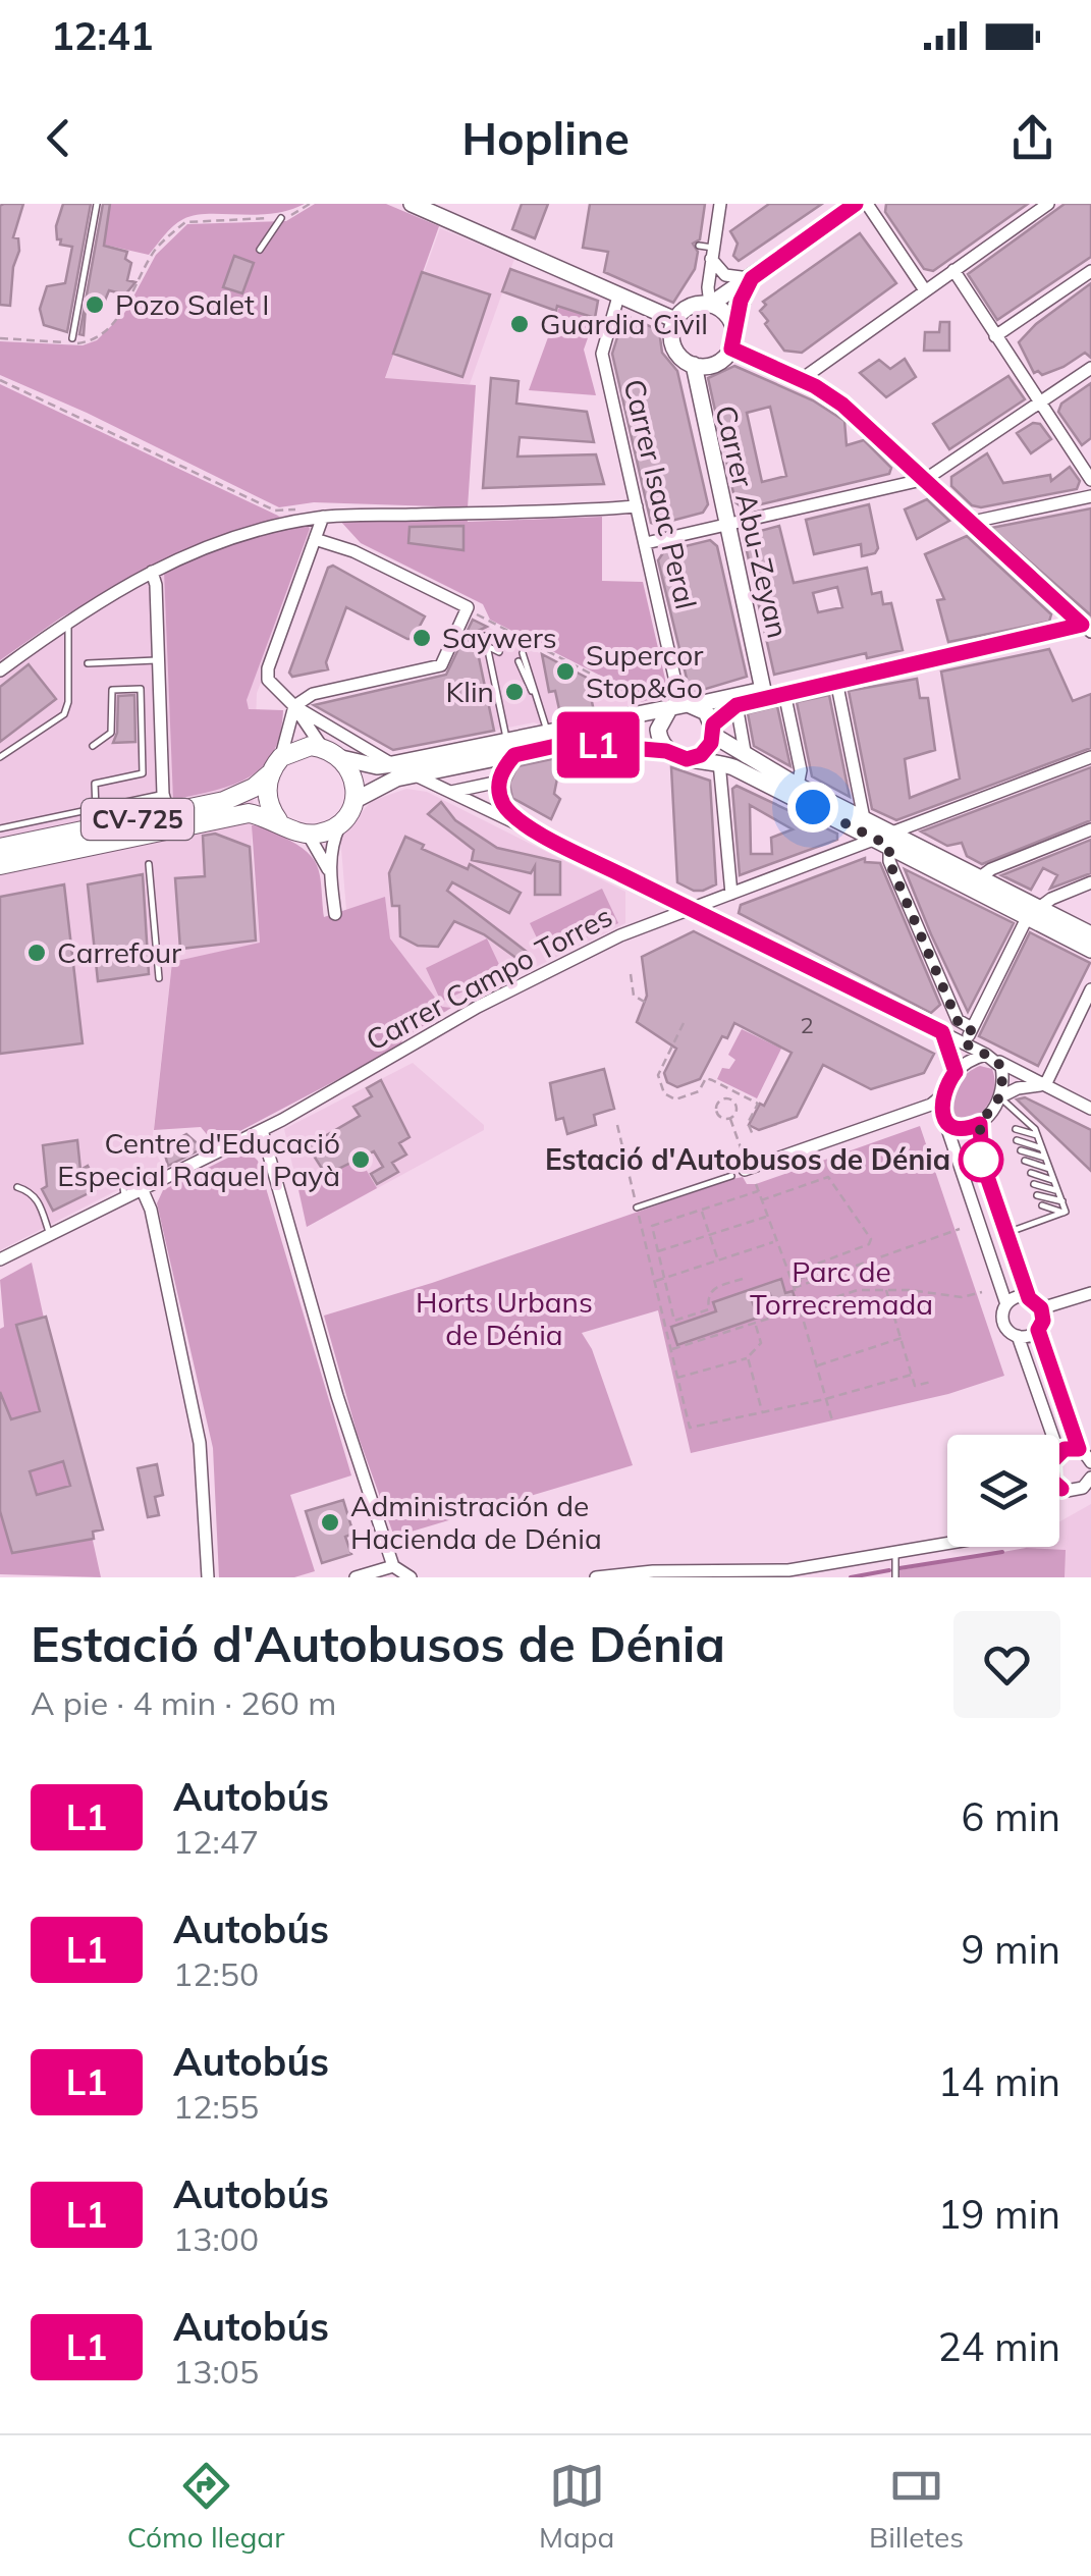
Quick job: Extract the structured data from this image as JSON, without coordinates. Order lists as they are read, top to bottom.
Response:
{
  "streets": {
    "main road": ["Carrer Abu-Zeyan", "CV-725"],
    "street": ["Carrer Isaac Peral", "Carrer Campo Torres"]
  },
  "parks": ["Parc de Torrecremada", "Horts Urbans de Dénia"],
  "places": [
    "Pozo Salet I",
    "Guardia Civil",
    "Saywers",
    "Supercor Stop&Go",
    "Klin",
    "Carrefour",
    "Centre d'Educació Especial Raquel Payà",
    "Estació d'Autobusos de Dénia",
    "Administración de Hacienda de Dénia"
  ],
  "lines": ["bus line L1"],
  "house_numbers": ["2"],
  "page": {
    "status": "12:41",
    "header": "Hopline",
    "on_map": "L1",
    "heading": ["Estació d'Autobusos de Dénia", "A pie · 4 min · 260 m"],
    "list": [
      {
        "mark": "L1",
        "name": "Autobús",
        "note": "12:47",
        "value": "6 min"
      },
      {
        "mark": "L1",
        "name": "Autobús",
        "note": "12:50",
        "value": "9 min"
      },
      {
        "mark": "L1",
        "name": "Autobús",
        "note": "12:55",
        "value": "14 min"
      },
      {
        "mark": "L1",
        "name": "Autobús",
        "note": "13:00",
        "value": "19 min"
      },
      {
        "mark": "L1",
        "name": "Autobús",
        "note": "13:05",
        "value": "24 min"
      }
    ],
    "tabs": ["Cómo llegar", "Mapa", "Billetes"]
  }
}
